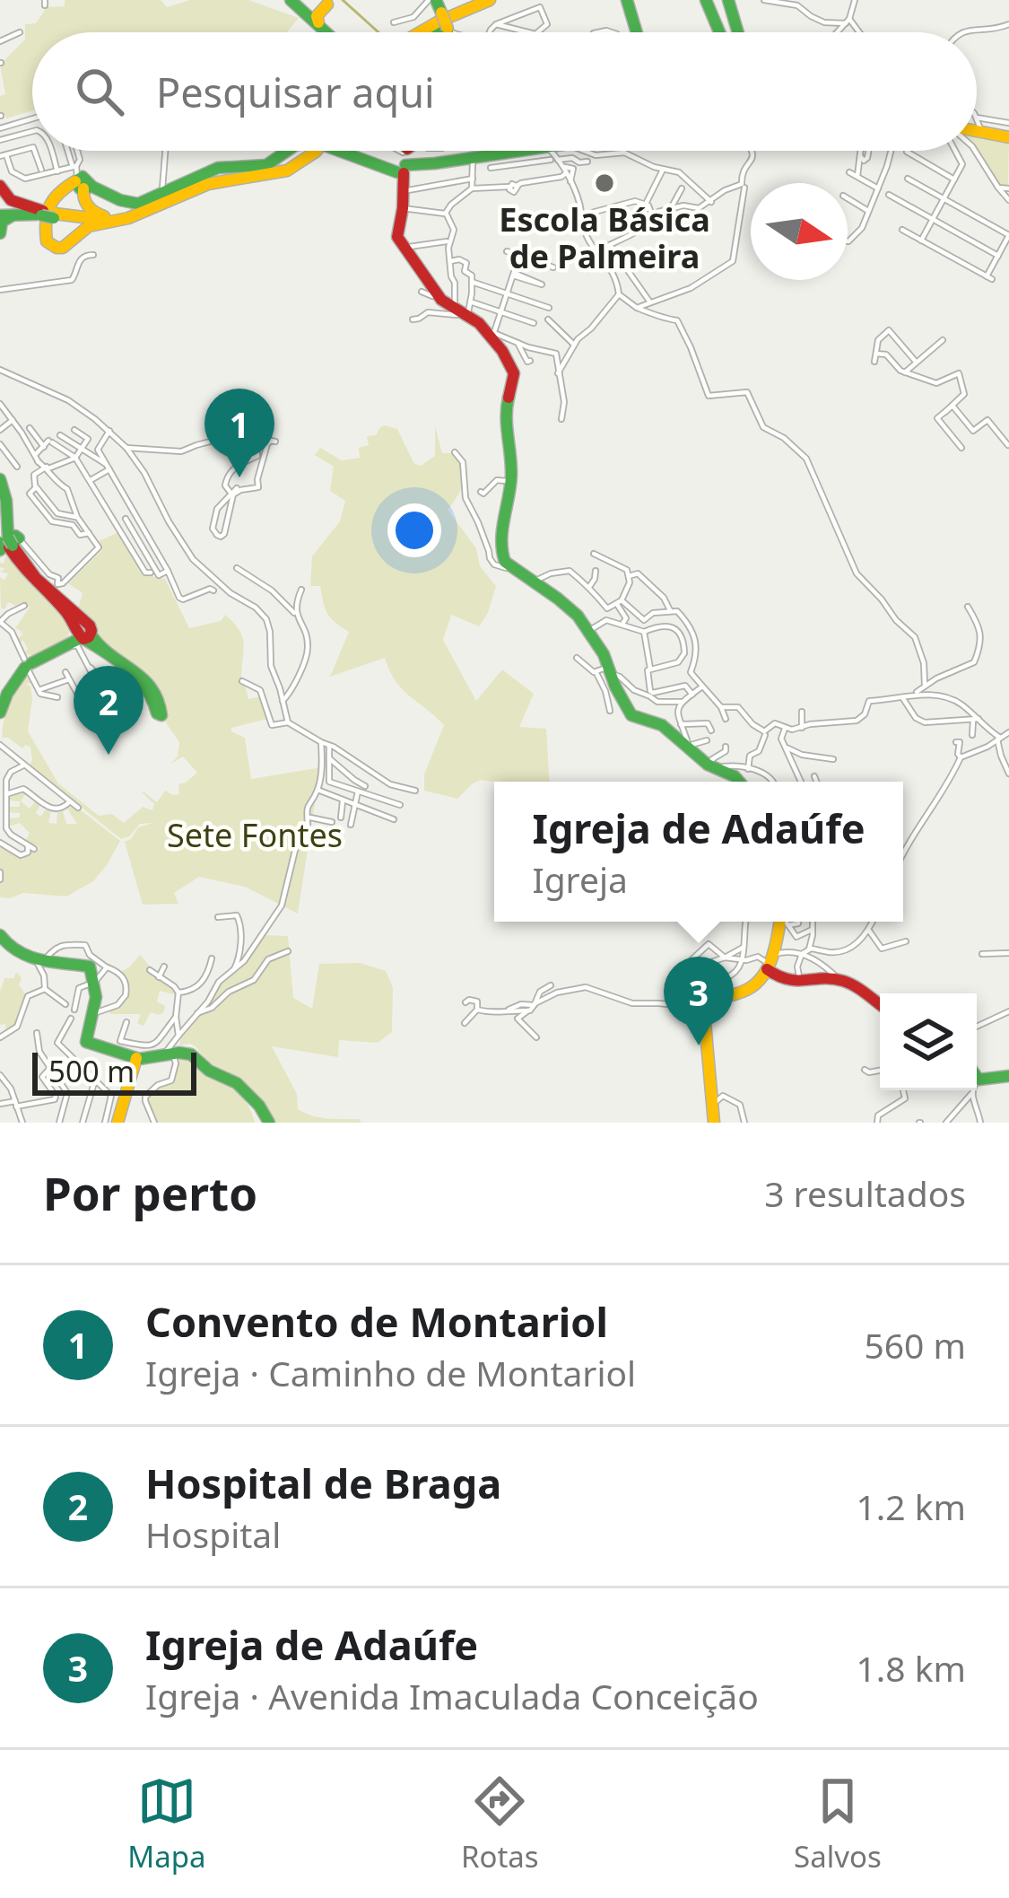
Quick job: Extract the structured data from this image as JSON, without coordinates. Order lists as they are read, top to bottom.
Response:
{
  "parks": ["Sete Fontes"],
  "places": ["Escola Básica de Palmeira"],
  "scale_bar": "500 m",
  "north": "right",
  "page": {
    "search": "Pesquisar aqui",
    "pins": ["1", "2", "3"],
    "popup": ["Igreja de Adaúfe", "Igreja"],
    "scale": "500 m",
    "heading": ["Por perto", "3 resultados"],
    "list": [
      {
        "mark": "1",
        "name": "Convento de Montariol",
        "note": "Igreja · Caminho de Montariol",
        "value": "560 m"
      },
      {
        "mark": "2",
        "name": "Hospital de Braga",
        "note": "Hospital",
        "value": "1.2 km"
      },
      {
        "mark": "3",
        "name": "Igreja de Adaúfe",
        "note": "Igreja · Avenida Imaculada Conceição",
        "value": "1.8 km"
      }
    ],
    "nav": ["Mapa", "Rotas", "Salvos"]
  }
}
